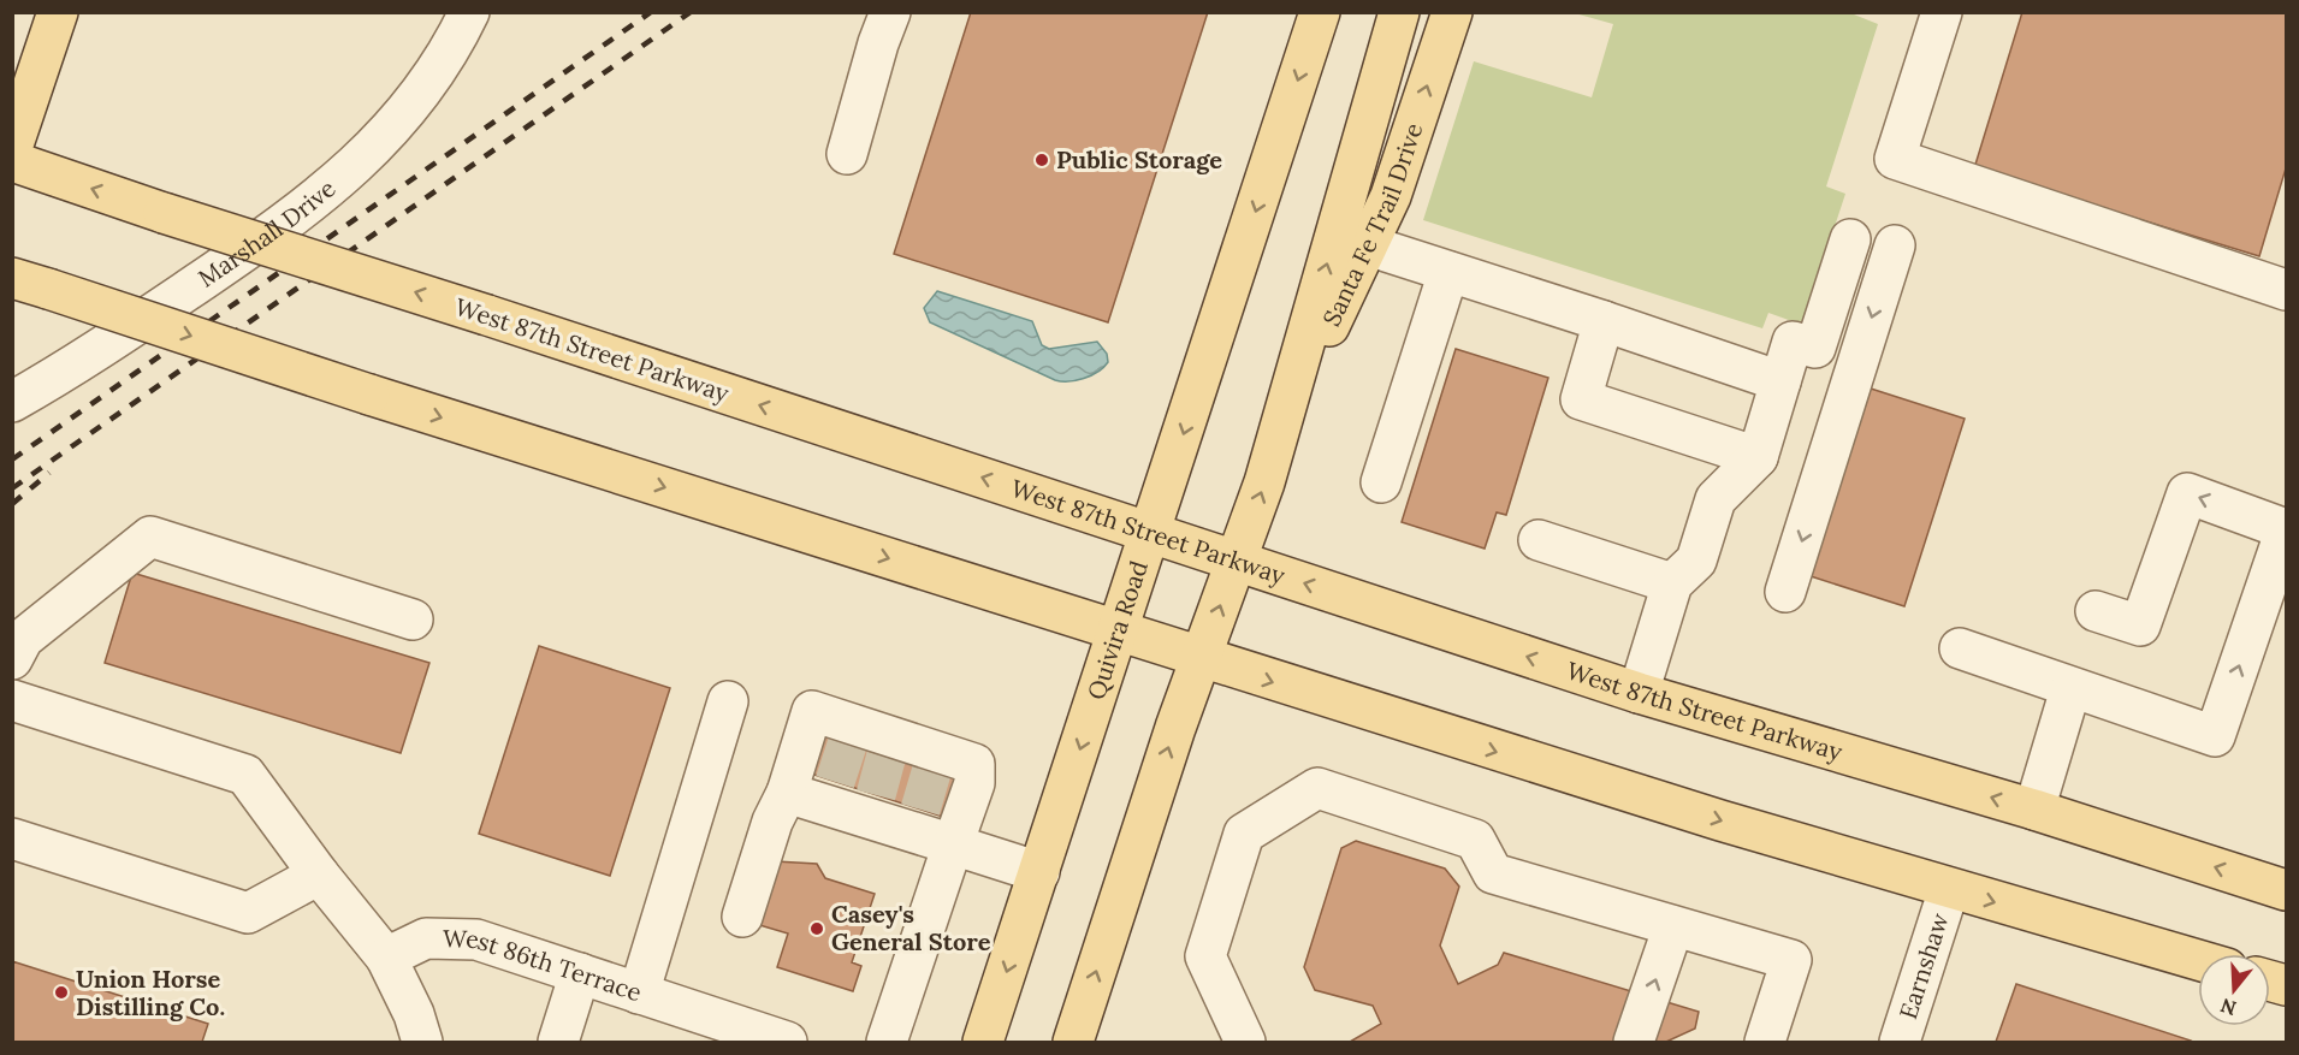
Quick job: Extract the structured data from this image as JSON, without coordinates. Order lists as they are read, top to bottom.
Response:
{
  "streets": {
    "main road": ["Santa Fe Trail Drive", "West 87th Street Parkway", "Quivira Road"],
    "street": ["Marshall Drive", "Earnshaw", "West 86th Terrace"]
  },
  "crossings": [
    ["West 87th Street Parkway", "Quivira Road"]
  ],
  "places": ["Public Storage", "Casey's General Store", "Union Horse Distilling Co."],
  "north": "bottom"
}
